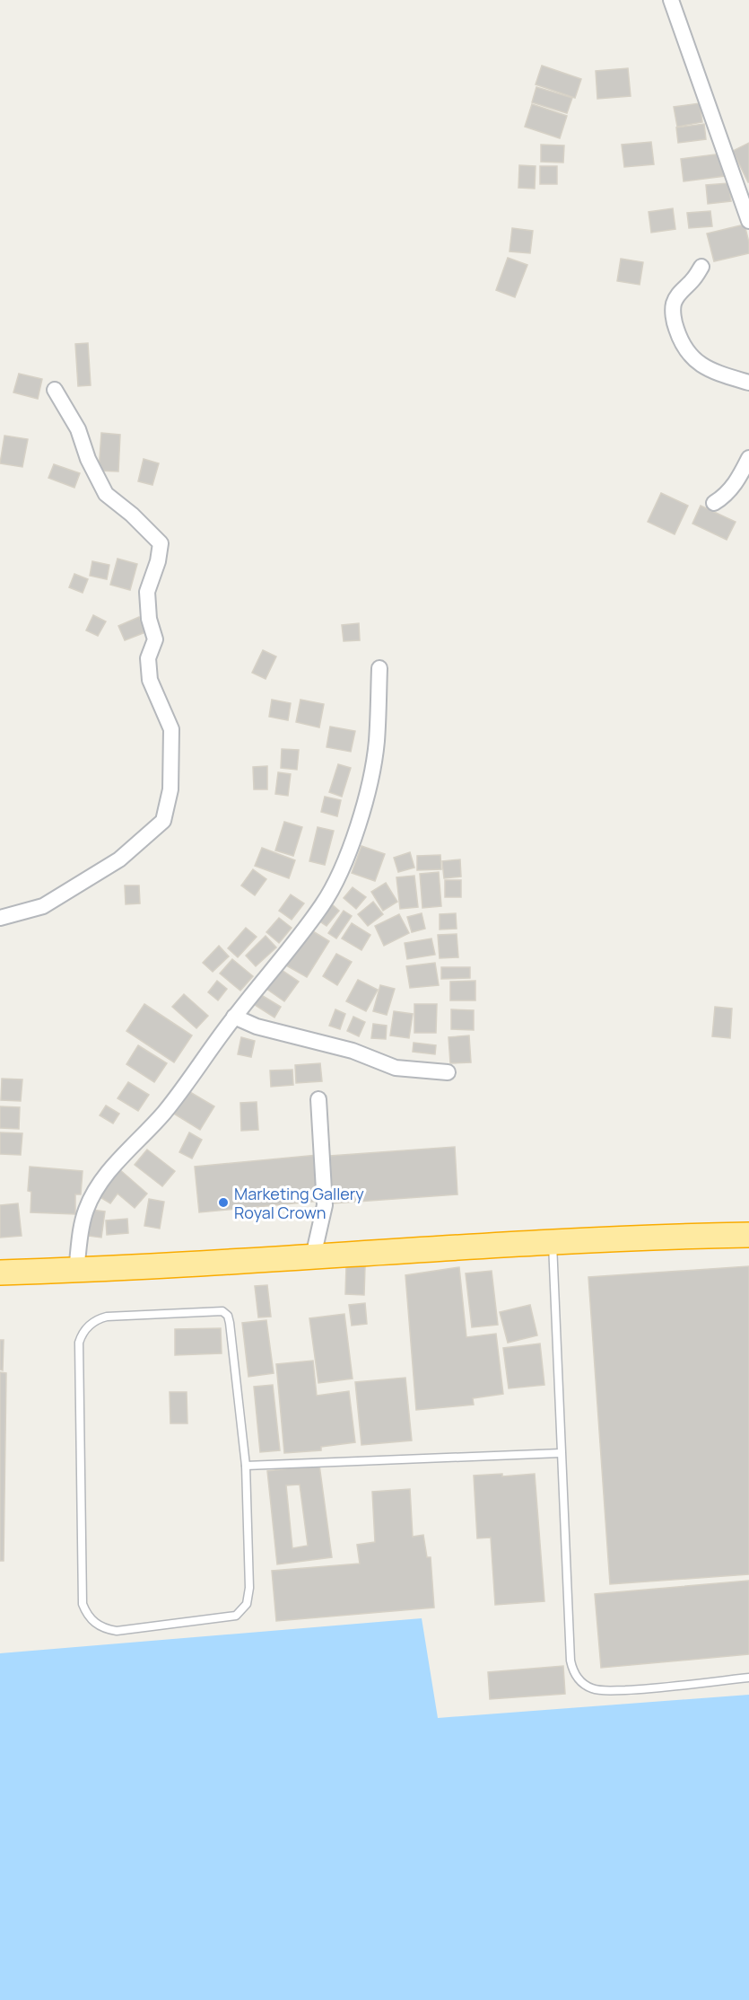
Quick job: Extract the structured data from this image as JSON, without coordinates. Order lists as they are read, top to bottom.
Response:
{
  "places": ["Marketing Gallery Royal Crown"]
}
